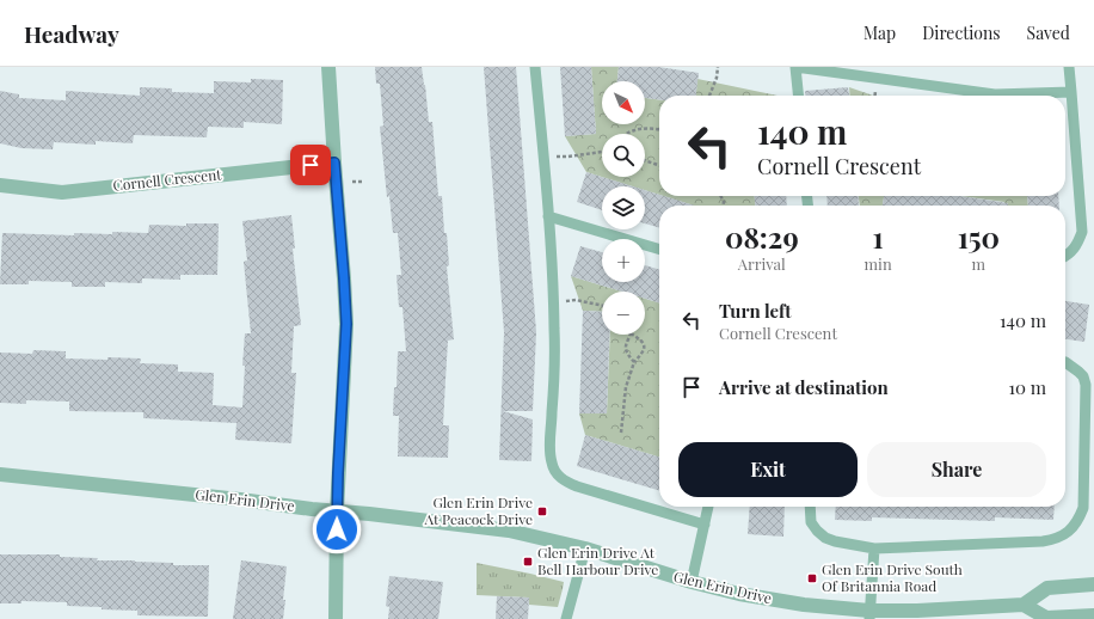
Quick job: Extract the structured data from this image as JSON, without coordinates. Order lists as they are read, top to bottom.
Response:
{
  "streets": {
    "street": ["Cornell Crescent", "Glen Erin Drive"]
  },
  "places": {
    "transit": ["Glen Erin Drive At Peacock Drive", "Glen Erin Drive At Bell Harbour Drive", "Glen Erin Drive South Of Britannia Road"]
  },
  "north": "bottom right",
  "page": {
    "header": "Headway",
    "nav": ["Map", "Directions", "Saved"],
    "map_buttons": ["+", "−"],
    "turn": ["140 m", "Cornell Crescent"],
    "eta": [
      "08:29",
      "Arrival",
      "1",
      "min",
      "150",
      "m"
    ],
    "list": [
      {
        "name": "Turn left",
        "note": "Cornell Crescent",
        "value": "140 m"
      },
      {
        "name": "Arrive at destination",
        "value": "10 m"
      }
    ],
    "buttons": ["Exit", "Share"]
  }
}
